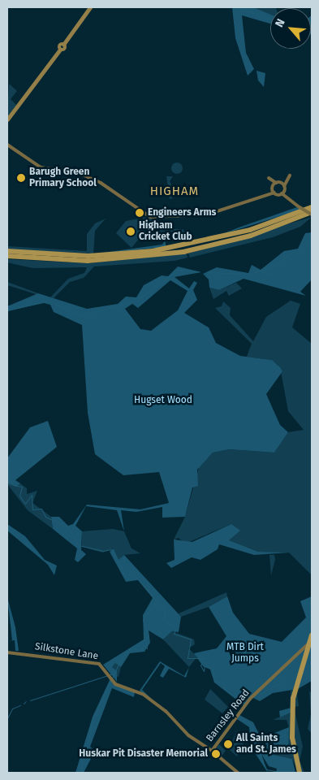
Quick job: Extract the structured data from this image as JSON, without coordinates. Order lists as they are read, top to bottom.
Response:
{
  "streets": {
    "highway": ["Barnsley Road"],
    "street": ["Silkstone Lane"]
  },
  "crossings": [
    ["Silkstone Lane", "Barnsley Road"]
  ],
  "districts": ["HIGHAM"],
  "parks": ["Hugset Wood", "MTB Dirt Jumps"],
  "places": [
    "Barugh Green Primary School",
    "Engineers Arms",
    "Higham Cricket Club",
    "All Saints and St. James",
    "Huskar Pit Disaster Memorial"
  ],
  "north": "top left"
}
